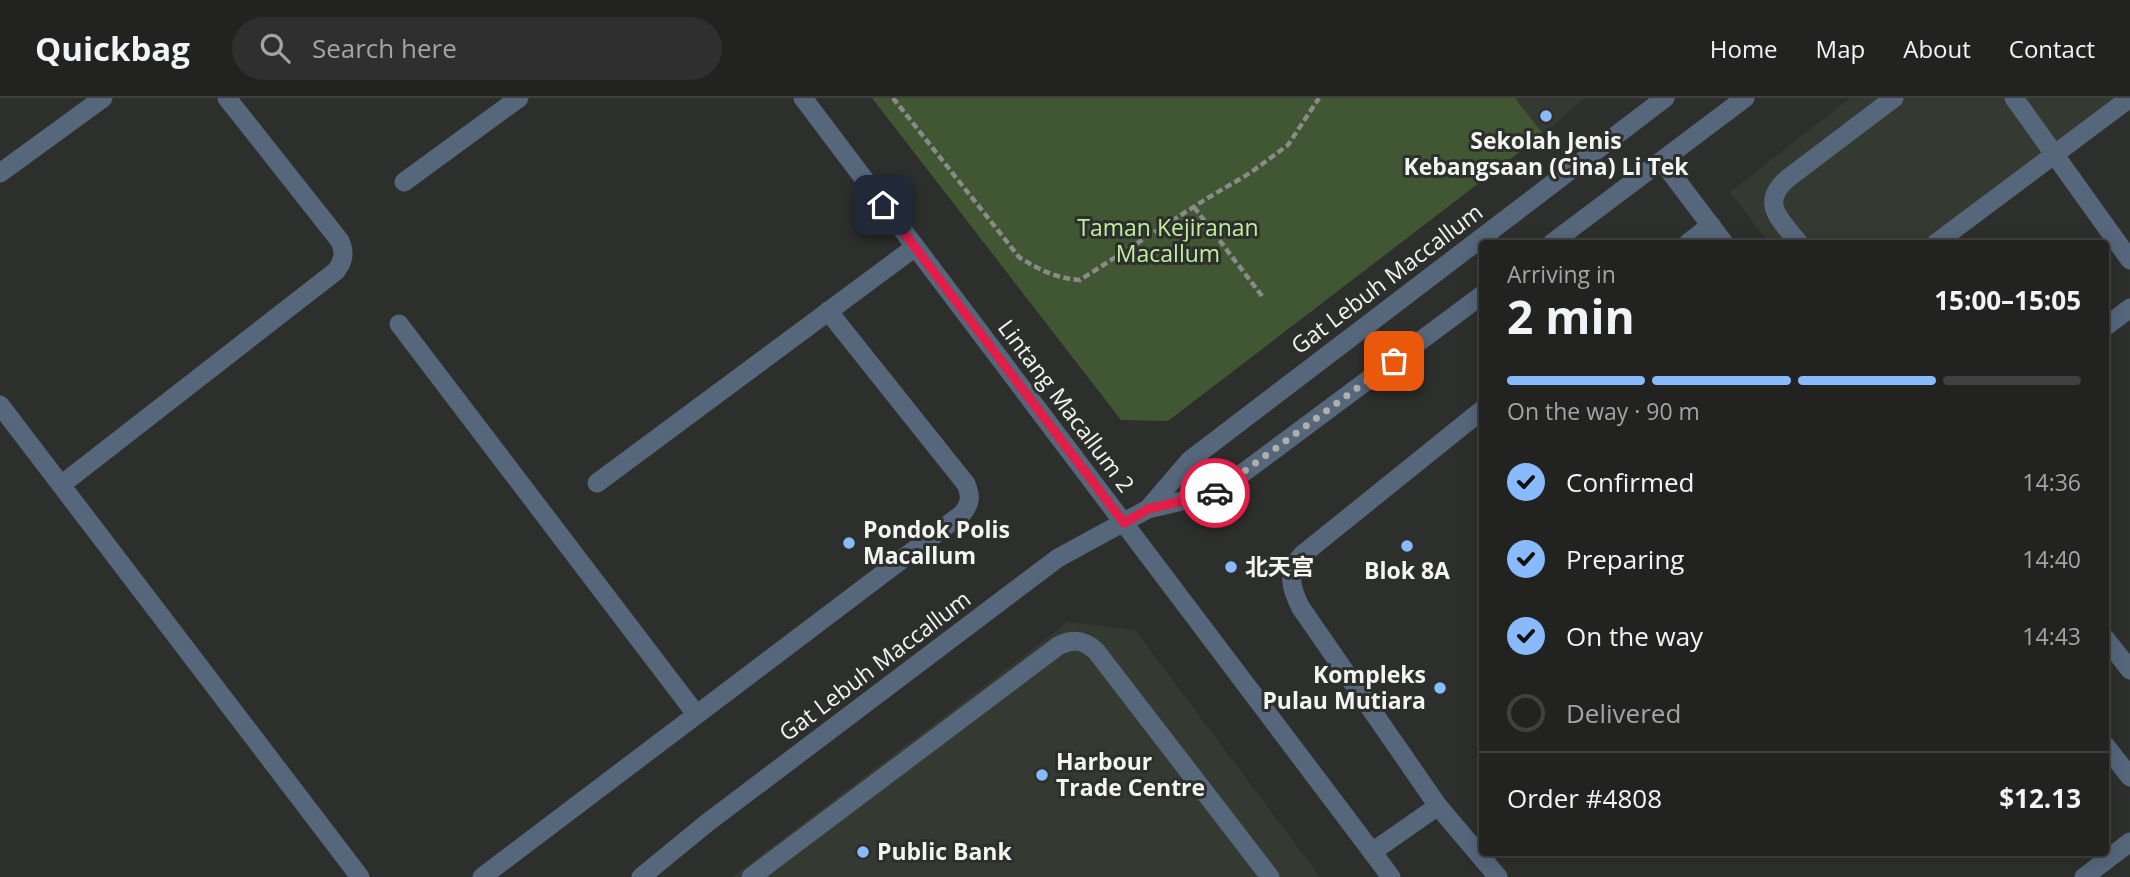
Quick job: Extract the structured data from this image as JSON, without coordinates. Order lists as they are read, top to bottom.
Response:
{
  "streets": {
    "street": ["Gat Lebuh Maccallum", "Lintang Macallum 2"]
  },
  "crossings": [
    ["Gat Lebuh Maccallum", "Lintang Macallum 2"]
  ],
  "parks": ["Taman Kejiranan Macallum"],
  "places": [
    "Sekolah Jenis Kebangsaan (Cina) Li Tek",
    "Pondok Polis Macallum",
    "Blok 8A",
    "北天宫",
    "Kompleks Pulau Mutiara",
    "Harbour Trade Centre",
    "Public Bank"
  ],
  "page": {
    "header": "Quickbag",
    "search": "Search here",
    "nav": [
      "Home",
      "Map",
      "About",
      "Contact"
    ],
    "heading": ["2 min", "Arriving in", "15:00–15:05"],
    "panel": ["Order #4808", "$12.13"],
    "bar": "On the way · 90 m",
    "list": [
      ["Confirmed", "14:36"],
      ["Preparing", "14:40"],
      ["On the way", "14:43"],
      "Delivered"
    ]
  }
}
